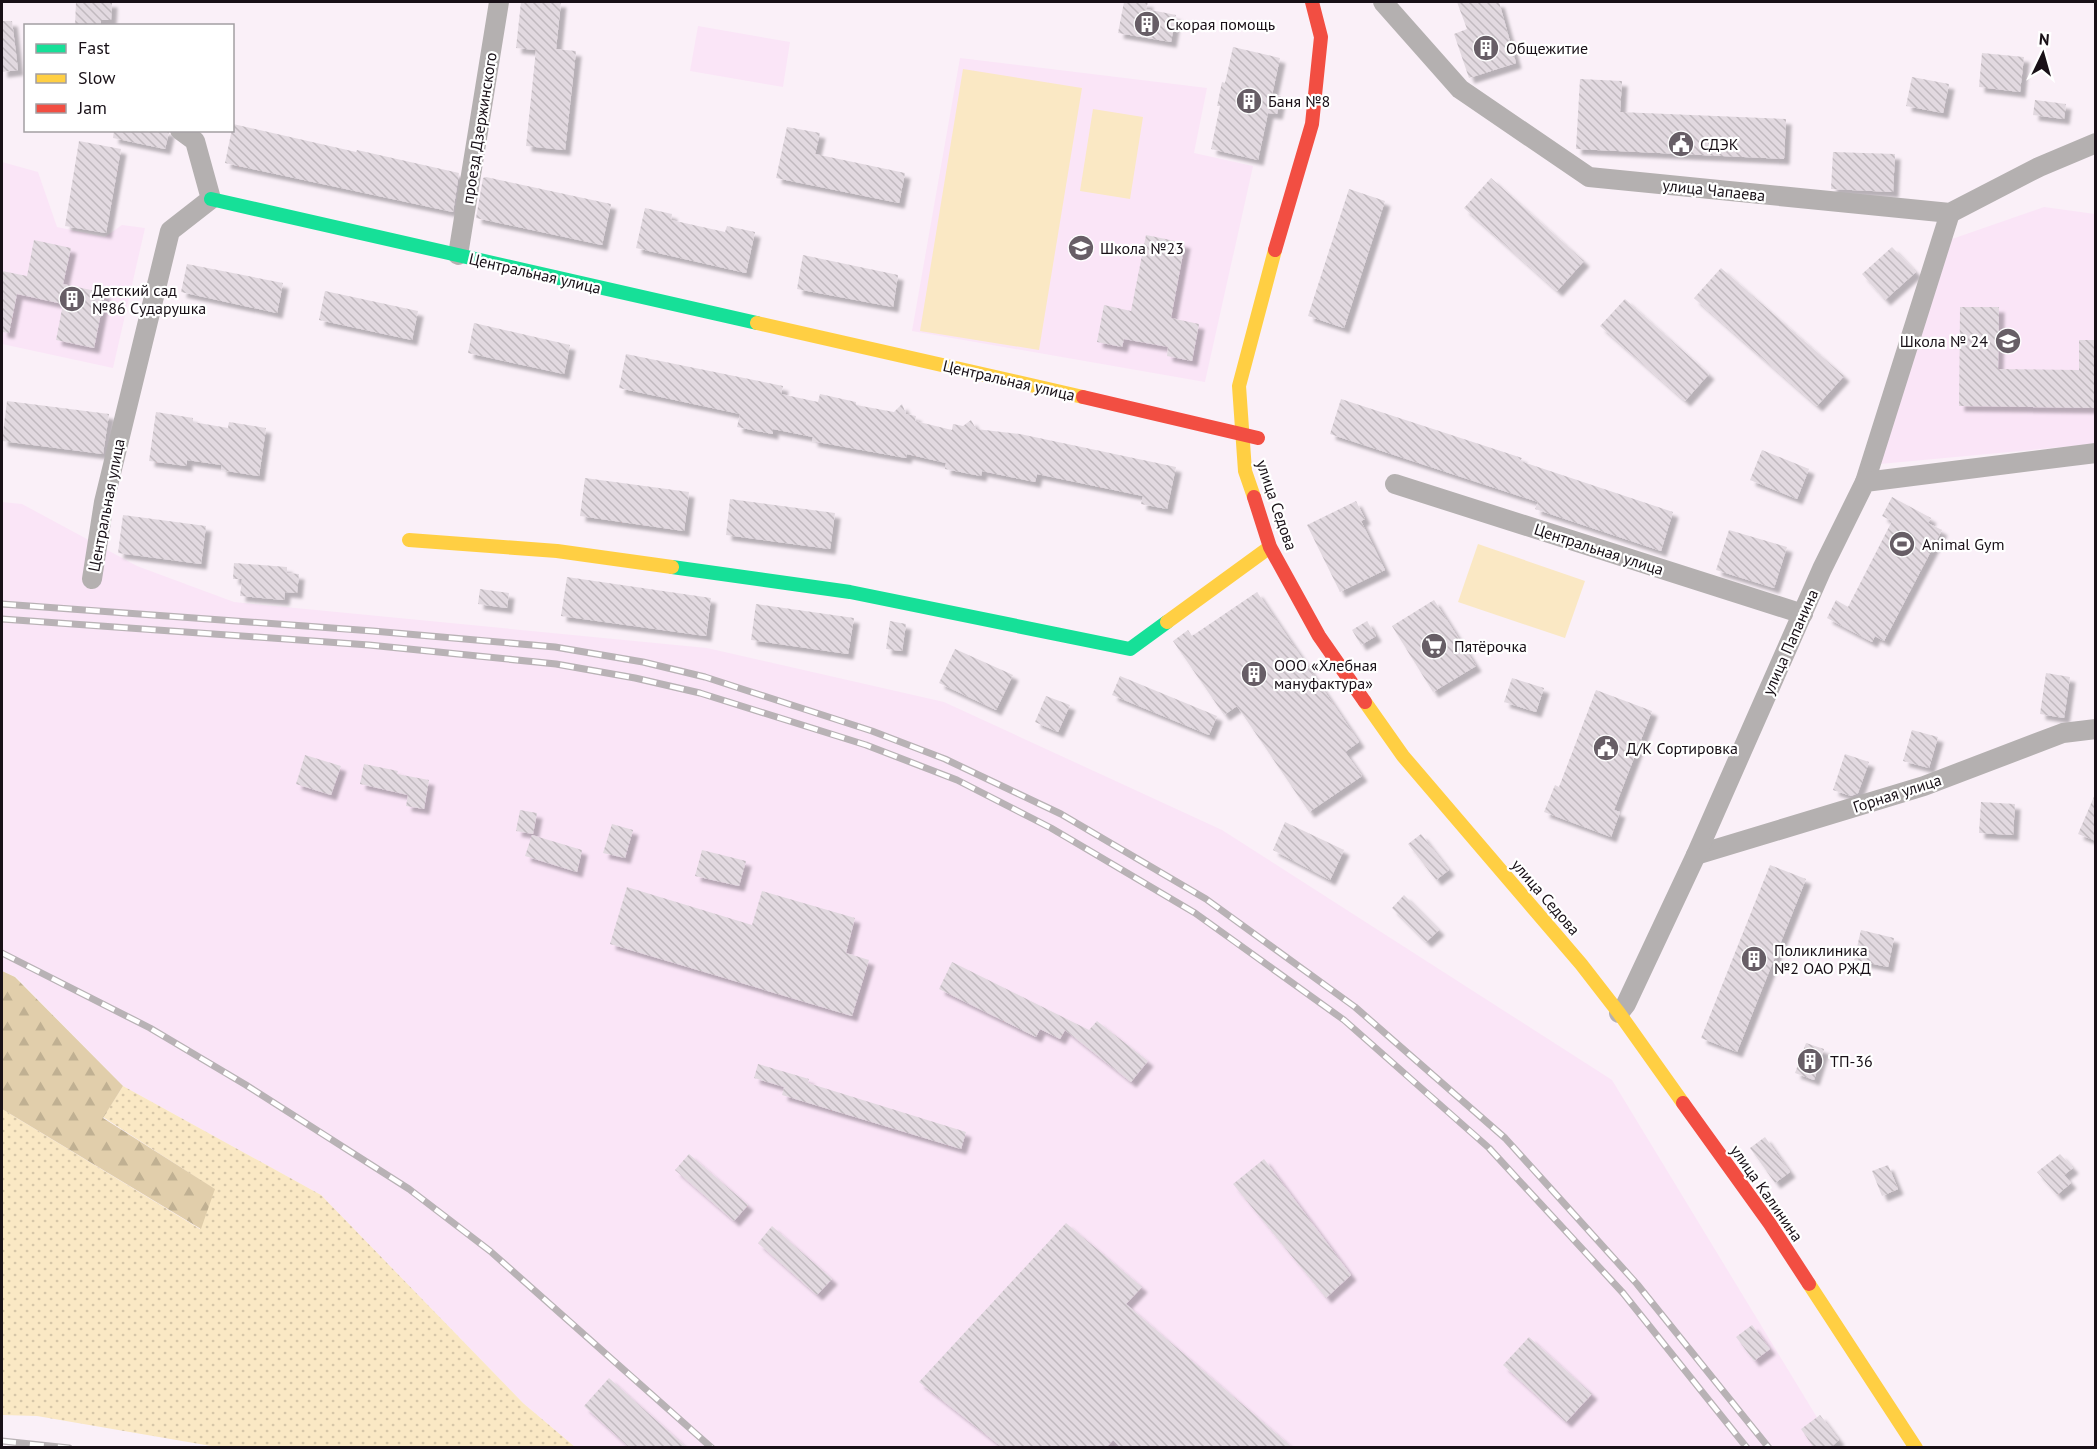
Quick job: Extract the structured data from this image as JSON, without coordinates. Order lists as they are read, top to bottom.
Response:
{
  "streets": {
    "street": [
      "проезд Дзержинского",
      "улица Чапаева",
      "Центральная улица",
      "улица Седова",
      "улица Папанина",
      "Горная улица",
      "улица Калинина"
    ]
  },
  "crossings": [
    ["проезд Дзержинского", "Центральная улица"],
    ["улица Чапаева", "улица Папанина"],
    ["Центральная улица", "улица Седова"],
    ["Центральная улица", "улица Папанина"],
    ["улица Седова", "улица Калинина"],
    ["улица Папанина", "Горная улица"],
    ["улица Папанина", "улица Калинина"]
  ],
  "places": {
    "building": [
      "Скорая помощь",
      "Общежитие",
      "Баня №8",
      "Детский сад №86 Сударушка",
      "ООО «Хлебная мануфактура»",
      "Поликлиника №2 ОАО РЖД",
      "ТП-36"
    ],
    "public building": ["СДЭК", "Д/К Сортировка"],
    "school or university": ["Школа №23", "Школа № 24"],
    "sports": ["Animal Gym"],
    "supermarket": ["Пятёрочка"]
  },
  "legend": ["Fast", "Slow", "Jam"],
  "north": "top"
}
